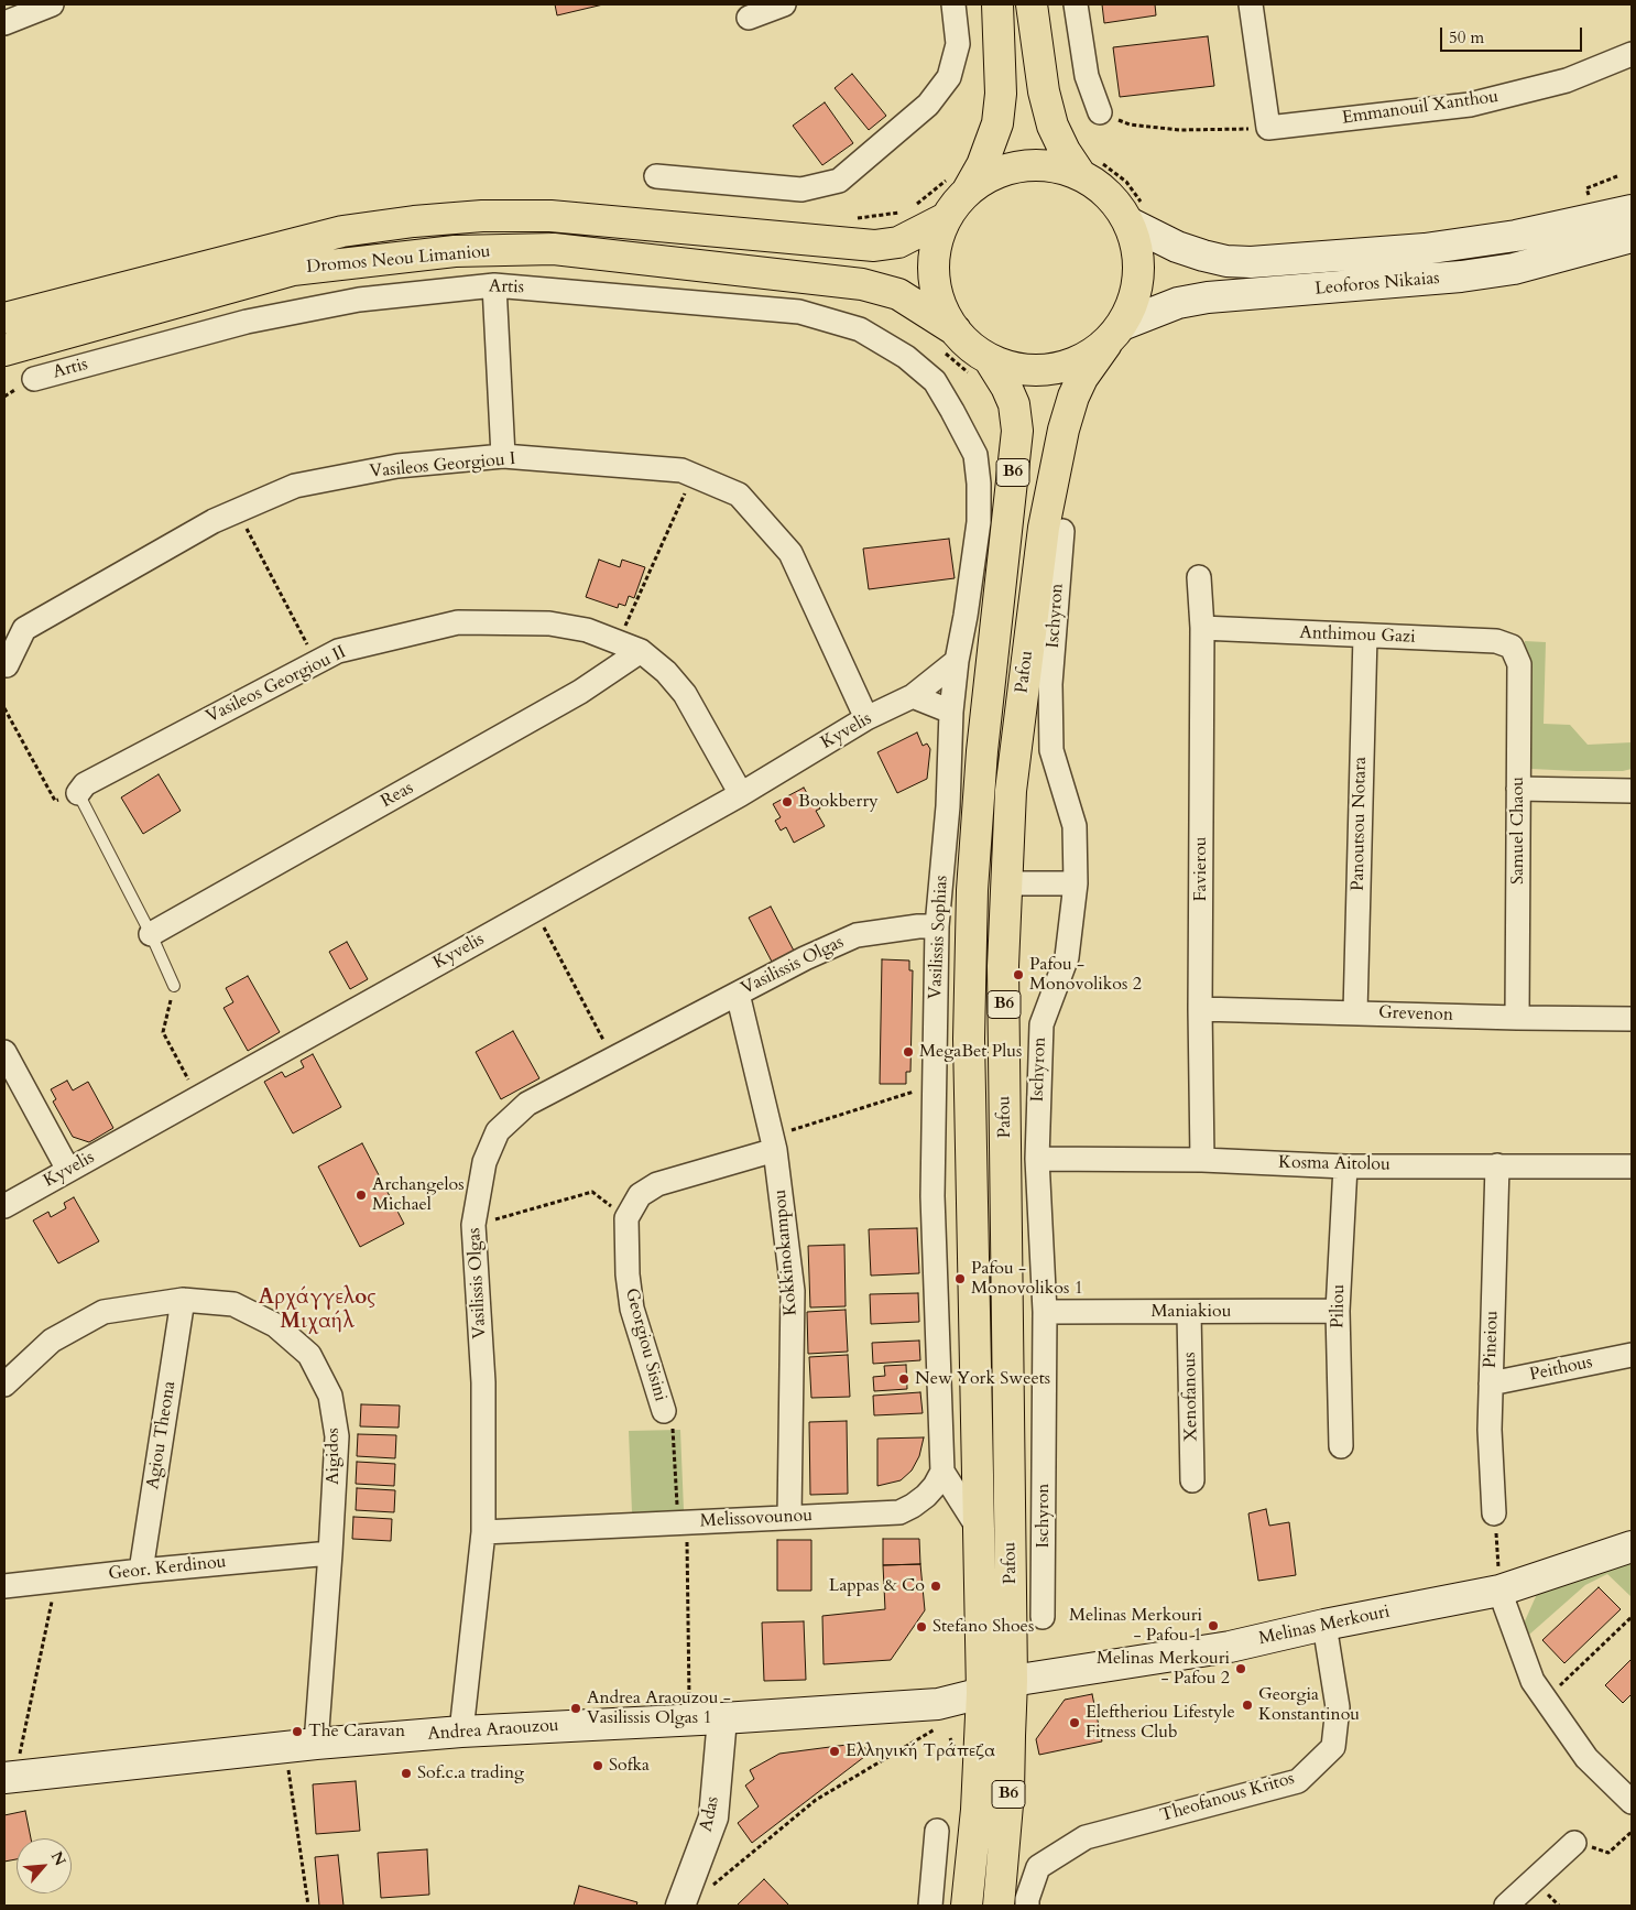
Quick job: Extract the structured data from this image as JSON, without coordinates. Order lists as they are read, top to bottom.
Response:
{
  "streets": {
    "main road": [
      "Dromos Neou Limaniou",
      "Leoforos Nikaias",
      "B6",
      "Pafou",
      "Melinas Merkouri",
      "Andrea Araouzou"
    ],
    "street": [
      "Emmanouil Xanthou",
      "Artis",
      "Vasileos Georgiou I",
      "Ischyron",
      "Anthimou Gazi",
      "Vasileos Georgiou II",
      "Kyvelis",
      "Reas",
      "Panoutsou Notara",
      "Samuel Chaou",
      "Favierou",
      "Vasilissis Sophias",
      "Vasilissis Olgas",
      "Grevenon",
      "Kosma Aitolou",
      "Kokkinokampou",
      "Piliou",
      "Maniakiou",
      "Pineiou",
      "Georgiou Sisini",
      "Peithous",
      "Xenofanous",
      "Agiou Theona",
      "Aigidos",
      "Melissovounou",
      "Geor. Kerdinou",
      "Theofanous Kritos",
      "Adas"
    ]
  },
  "crossings": [
    ["Dromos Neou Limaniou", "B6"],
    ["Leoforos Nikaias", "B6"],
    ["Leoforos Nikaias", "Pafou"],
    ["Artis", "Vasilissis Sophias"],
    ["Vasileos Georgiou I", "Kyvelis"],
    ["B6", "Pafou"],
    ["Ischyron", "Kosma Aitolou"],
    ["Ischyron", "Maniakiou"],
    ["Anthimou Gazi", "Panoutsou Notara"],
    ["Anthimou Gazi", "Samuel Chaou"],
    ["Anthimou Gazi", "Favierou"],
    ["Pafou", "Melinas Merkouri"],
    ["Pafou", "Andrea Araouzou"],
    ["Vasileos Georgiou II", "Kyvelis"],
    ["Vasileos Georgiou II", "Reas"],
    ["Kyvelis", "Vasilissis Sophias"],
    ["Panoutsou Notara", "Grevenon"],
    ["Samuel Chaou", "Grevenon"],
    ["Favierou", "Grevenon"],
    ["Favierou", "Kosma Aitolou"],
    ["Vasilissis Sophias", "Vasilissis Olgas"],
    ["Vasilissis Sophias", "Melissovounou"],
    ["Vasilissis Olgas", "Kokkinokampou"],
    ["Vasilissis Olgas", "Melissovounou"],
    ["Vasilissis Olgas", "Andrea Araouzou"],
    ["Kosma Aitolou", "Piliou"],
    ["Kosma Aitolou", "Pineiou"],
    ["Kokkinokampou", "Melissovounou"],
    ["Piliou", "Maniakiou"],
    ["Maniakiou", "Xenofanous"],
    ["Pineiou", "Peithous"],
    ["Agiou Theona", "Aigidos"],
    ["Agiou Theona", "Geor. Kerdinou"],
    ["Aigidos", "Geor. Kerdinou"],
    ["Aigidos", "Andrea Araouzou"],
    ["Melinas Merkouri", "Andrea Araouzou"],
    ["Melinas Merkouri", "Theofanous Kritos"],
    ["Andrea Araouzou", "Adas"]
  ],
  "districts": ["Αρχάγγελος Μιχαήλ"],
  "places": [
    "Bookberry",
    "Pafou - Monovolikos 2",
    "MegaBet Plus",
    "Archangelos Michael",
    "Pafou - Monovolikos 1",
    "New York Sweets",
    "Lappas & Co",
    "Melinas Merkouri - Pafou 1",
    "Stefano Shoes",
    "Melinas Merkouri - Pafou 2",
    "Georgia Konstantinou",
    "Andrea Araouzou - Vasilissis Olgas 1",
    "Eleftheriou Lifestyle Fitness Club",
    "The Caravan",
    "Ελληνική Τράπεζα",
    "Sofka",
    "Sof.c.a trading"
  ],
  "scale_bar": "50 m",
  "north": "top right"
}
